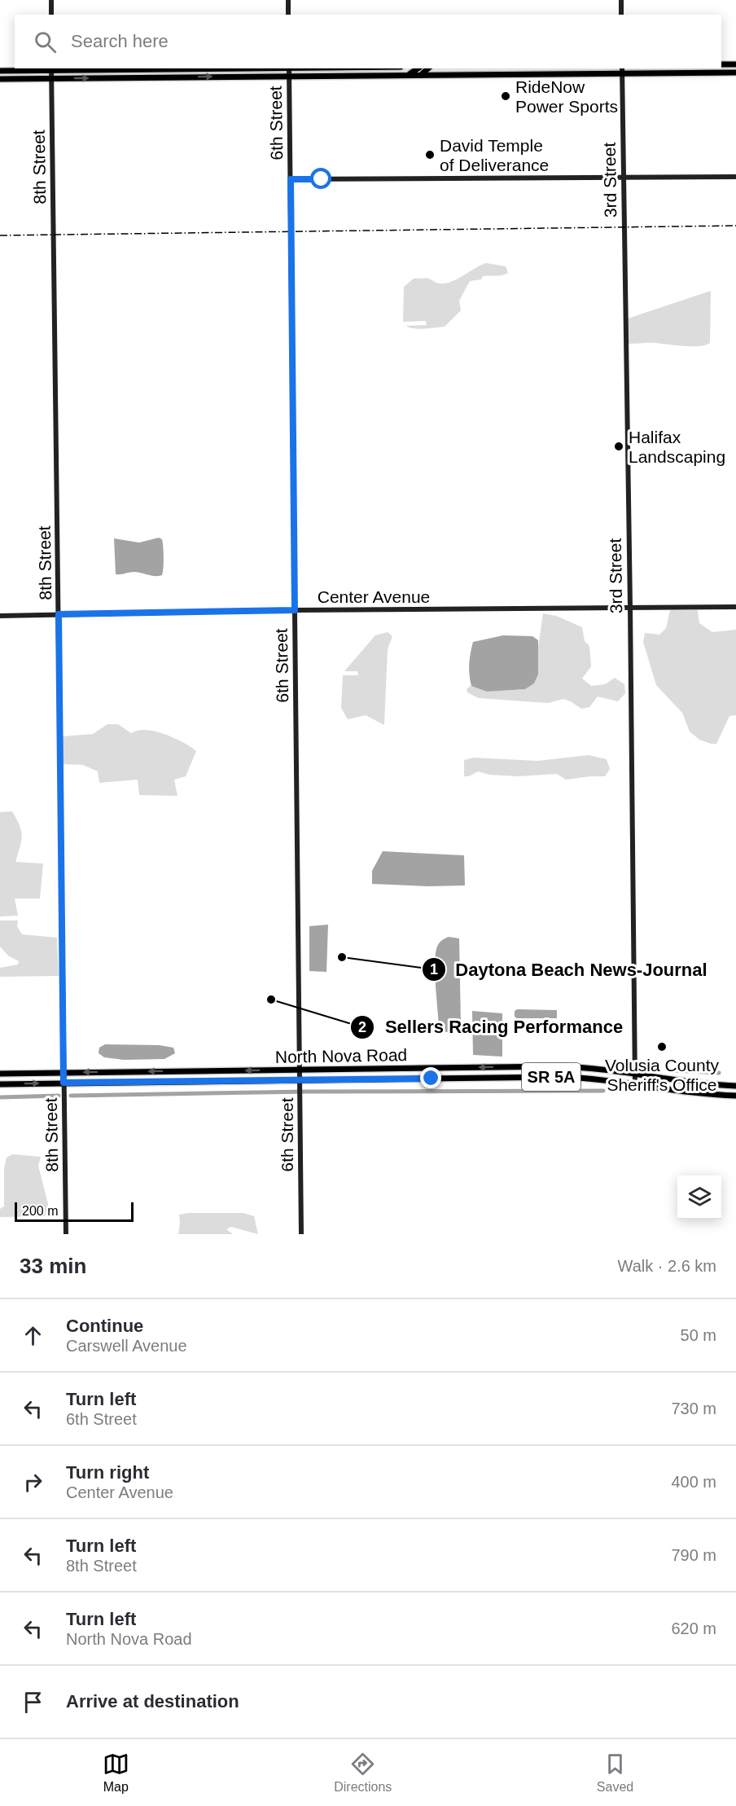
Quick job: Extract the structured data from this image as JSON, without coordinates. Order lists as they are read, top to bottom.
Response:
{
  "streets": {
    "main road": ["North Nova Road", "SR 5A"],
    "street": [
      "6th Street",
      "8th Street",
      "3rd Street",
      "Center Avenue"
    ]
  },
  "crossings": [
    ["6th Street", "Center Avenue"],
    ["6th Street", "North Nova Road"],
    ["8th Street", "Center Avenue"],
    ["8th Street", "North Nova Road"],
    ["8th Street", "SR 5A"],
    ["3rd Street", "Center Avenue"],
    ["3rd Street", "North Nova Road"],
    ["North Nova Road", "SR 5A"]
  ],
  "places": [
    "RideNow Power Sports",
    "David Temple of Deliverance",
    "Halifax Landscaping",
    "Daytona Beach News-Journal",
    "Sellers Racing Performance",
    "Volusia County Sheriff's Office"
  ],
  "scale_bar": "200 m",
  "page": {
    "search": "Search here",
    "scale": "200 m",
    "heading": ["33 min", "Walk · 2.6 km"],
    "list": [
      ["Continue", "Carswell Avenue", "50 m"],
      ["Turn left", "6th Street", "730 m"],
      ["Turn right", "Center Avenue", "400 m"],
      ["Turn left", "8th Street", "790 m"],
      ["Turn left", "North Nova Road", "620 m"],
      "Arrive at destination"
    ],
    "nav": ["Map", "Directions", "Saved"]
  }
}
